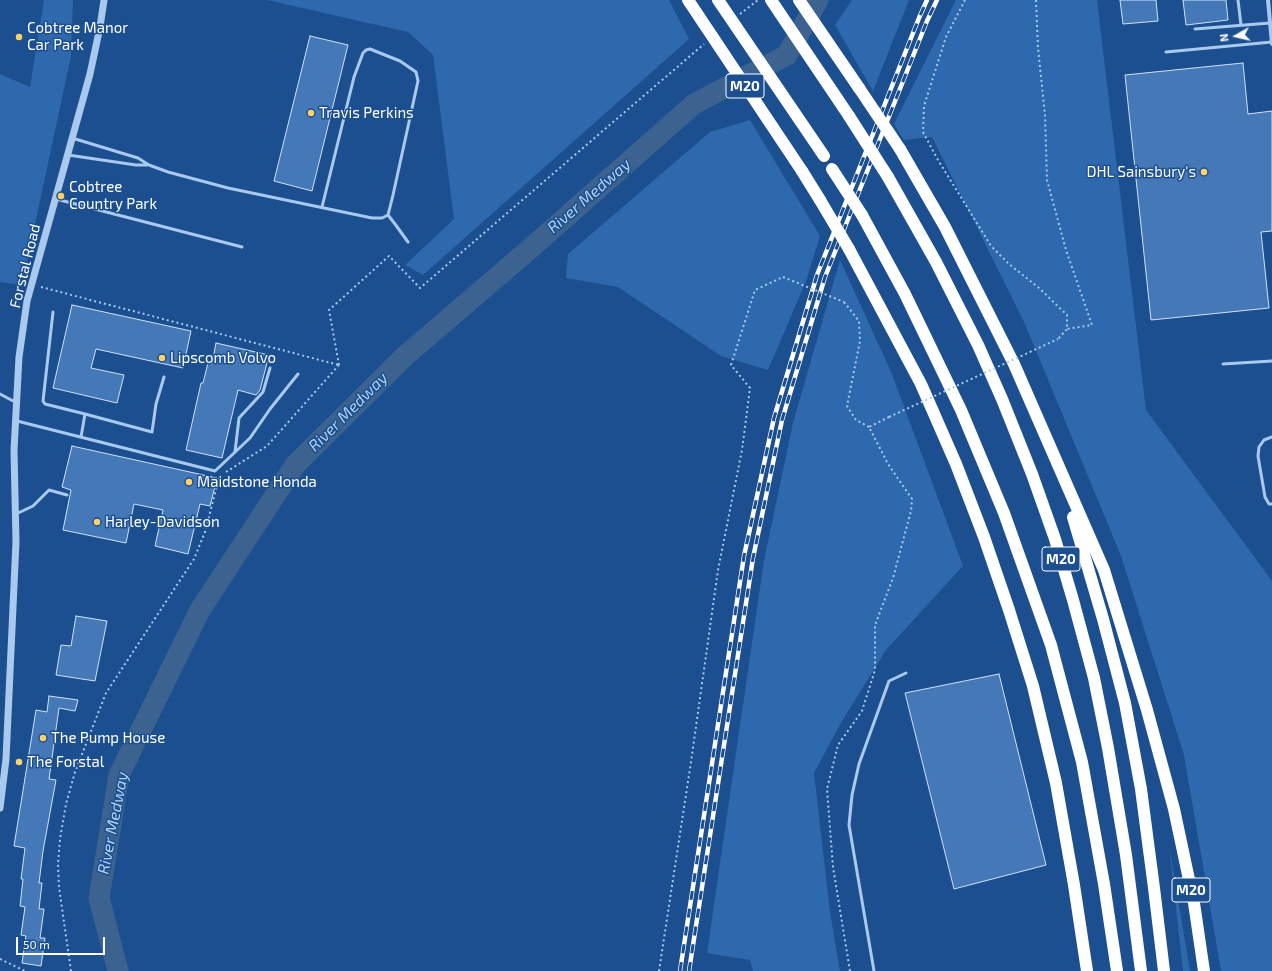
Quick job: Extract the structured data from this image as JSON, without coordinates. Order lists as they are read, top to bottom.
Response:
{
  "streets": {
    "highway": ["M20"],
    "street": ["Forstal Road"]
  },
  "water": ["River Medway"],
  "places": [
    "Cobtree Manor Car Park",
    "Travis Perkins",
    "DHL Sainsbury's",
    "Cobtree Country Park",
    "Lipscomb Volvo",
    "Maidstone Honda",
    "Harley-Davidson",
    "The Pump House",
    "The Forstal"
  ],
  "scale_bar": "50 m",
  "north": "left"
}
